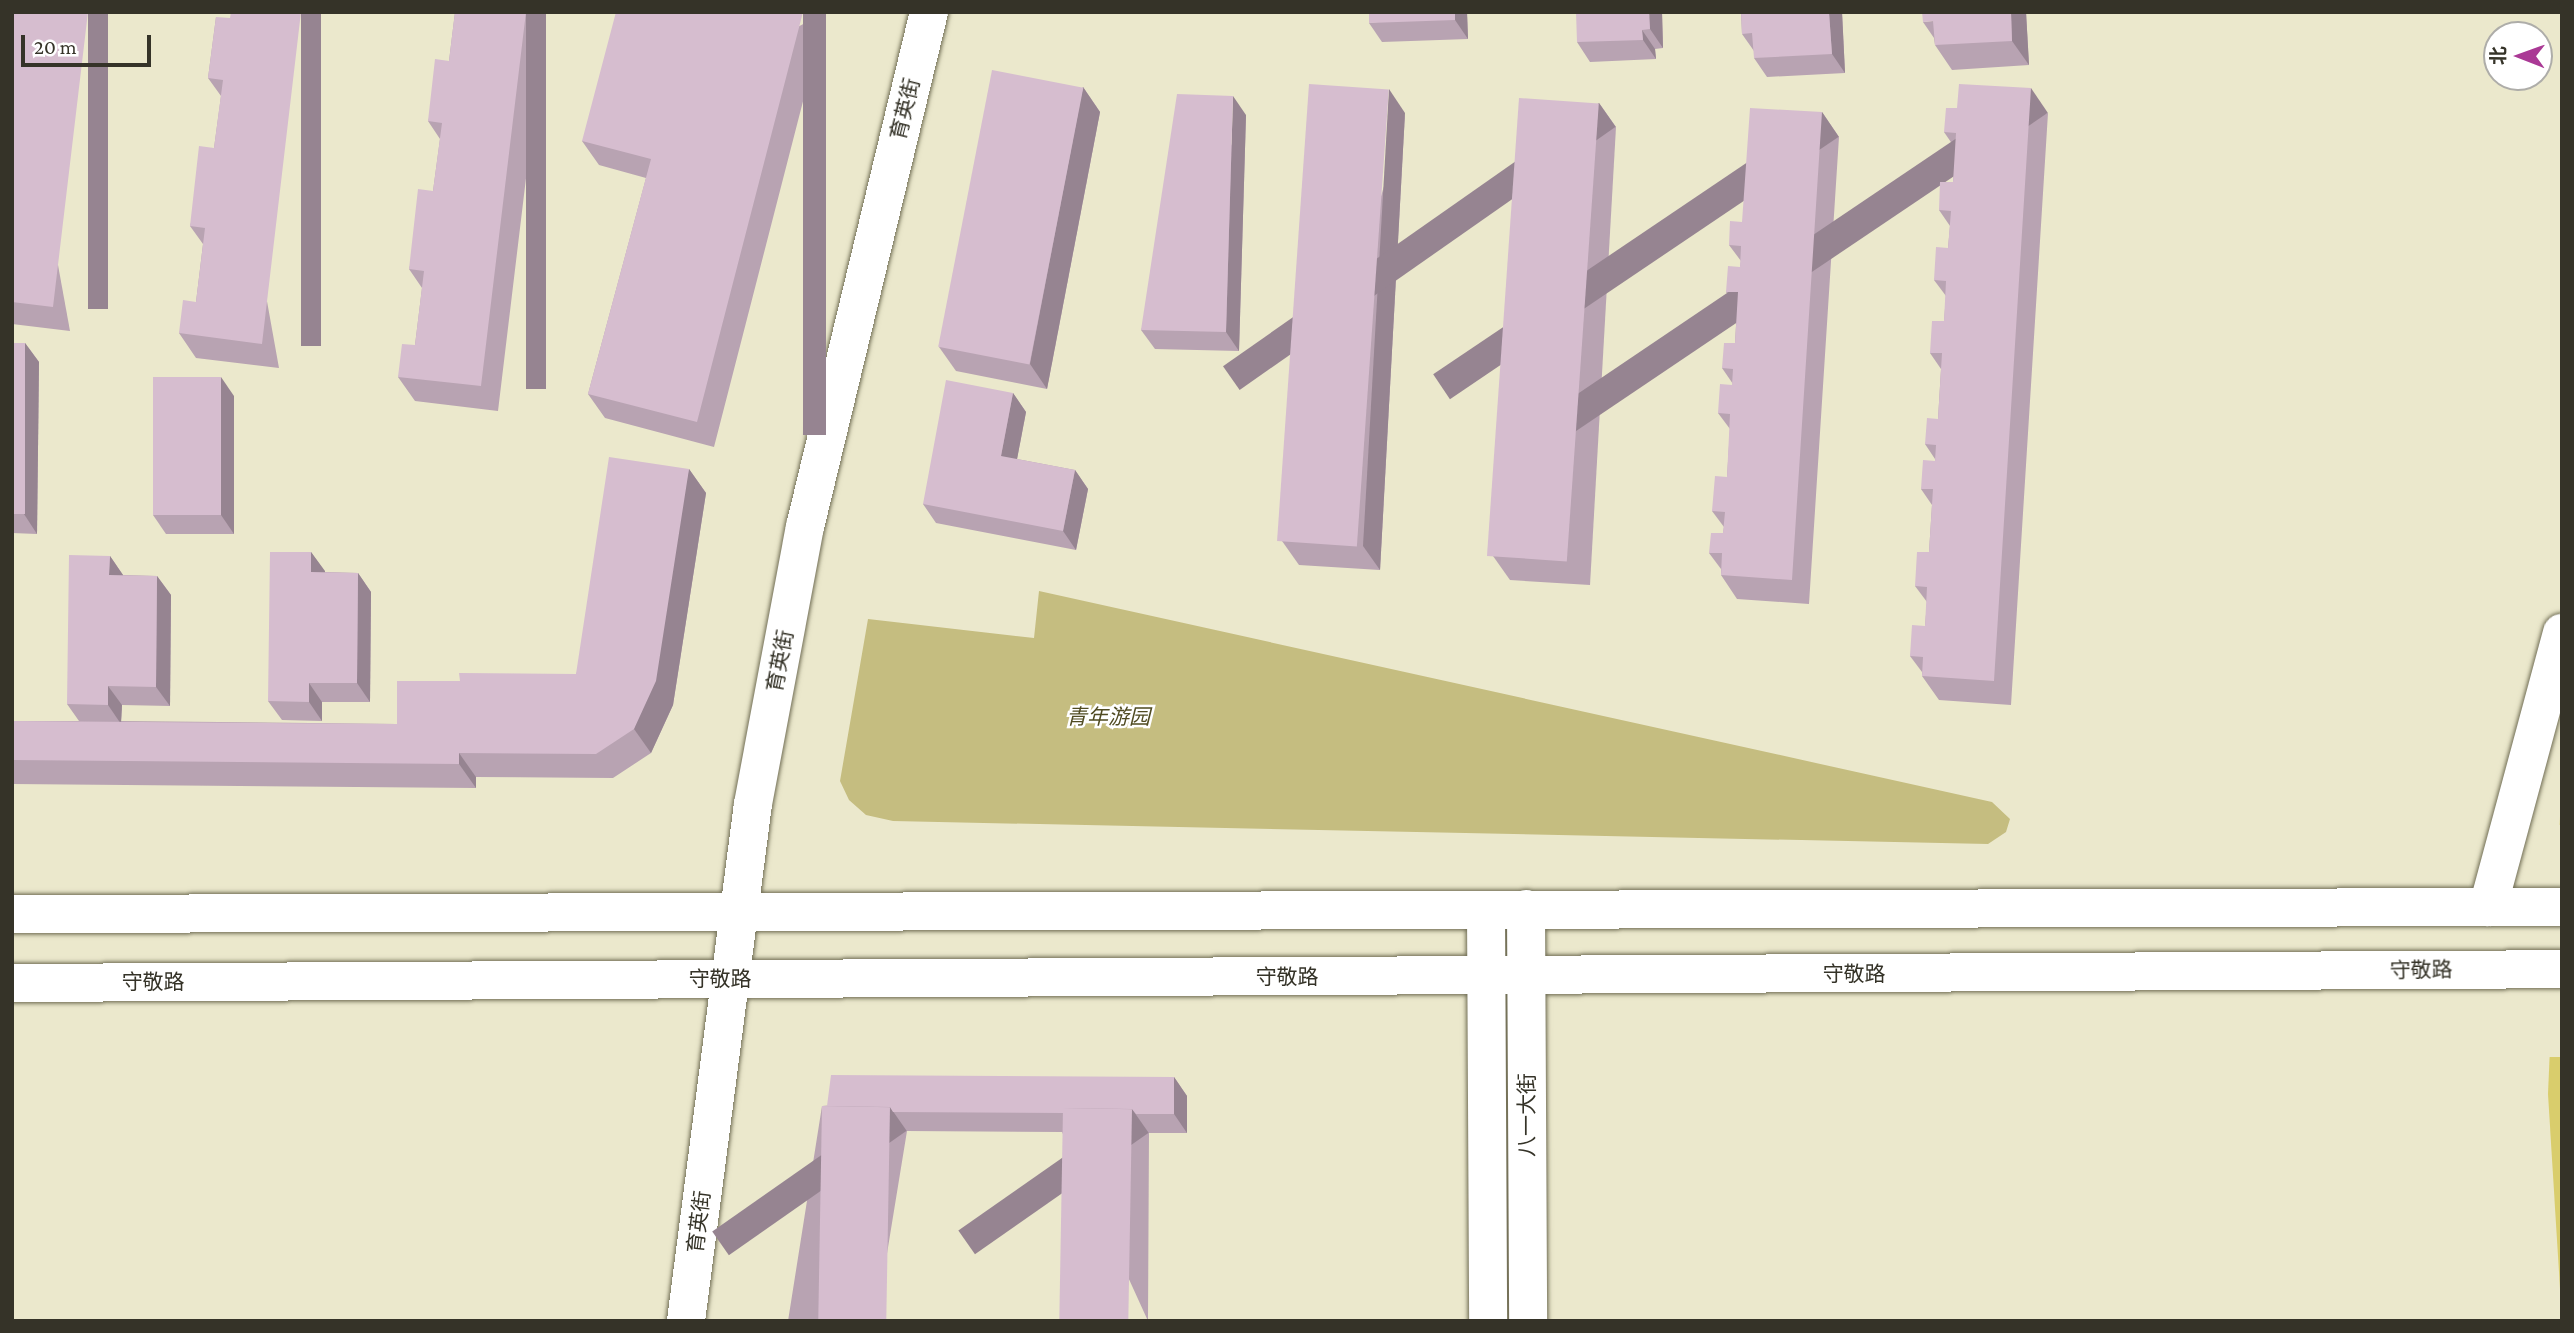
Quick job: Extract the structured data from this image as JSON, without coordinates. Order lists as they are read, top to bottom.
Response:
{
  "streets": {
    "main road": ["育英街", "守敬路", "八一大街"]
  },
  "crossings": [
    ["育英街", "守敬路"],
    ["守敬路", "八一大街"]
  ],
  "parks": ["青年游园"],
  "scale_bar": "20 m",
  "north": "left"
}
